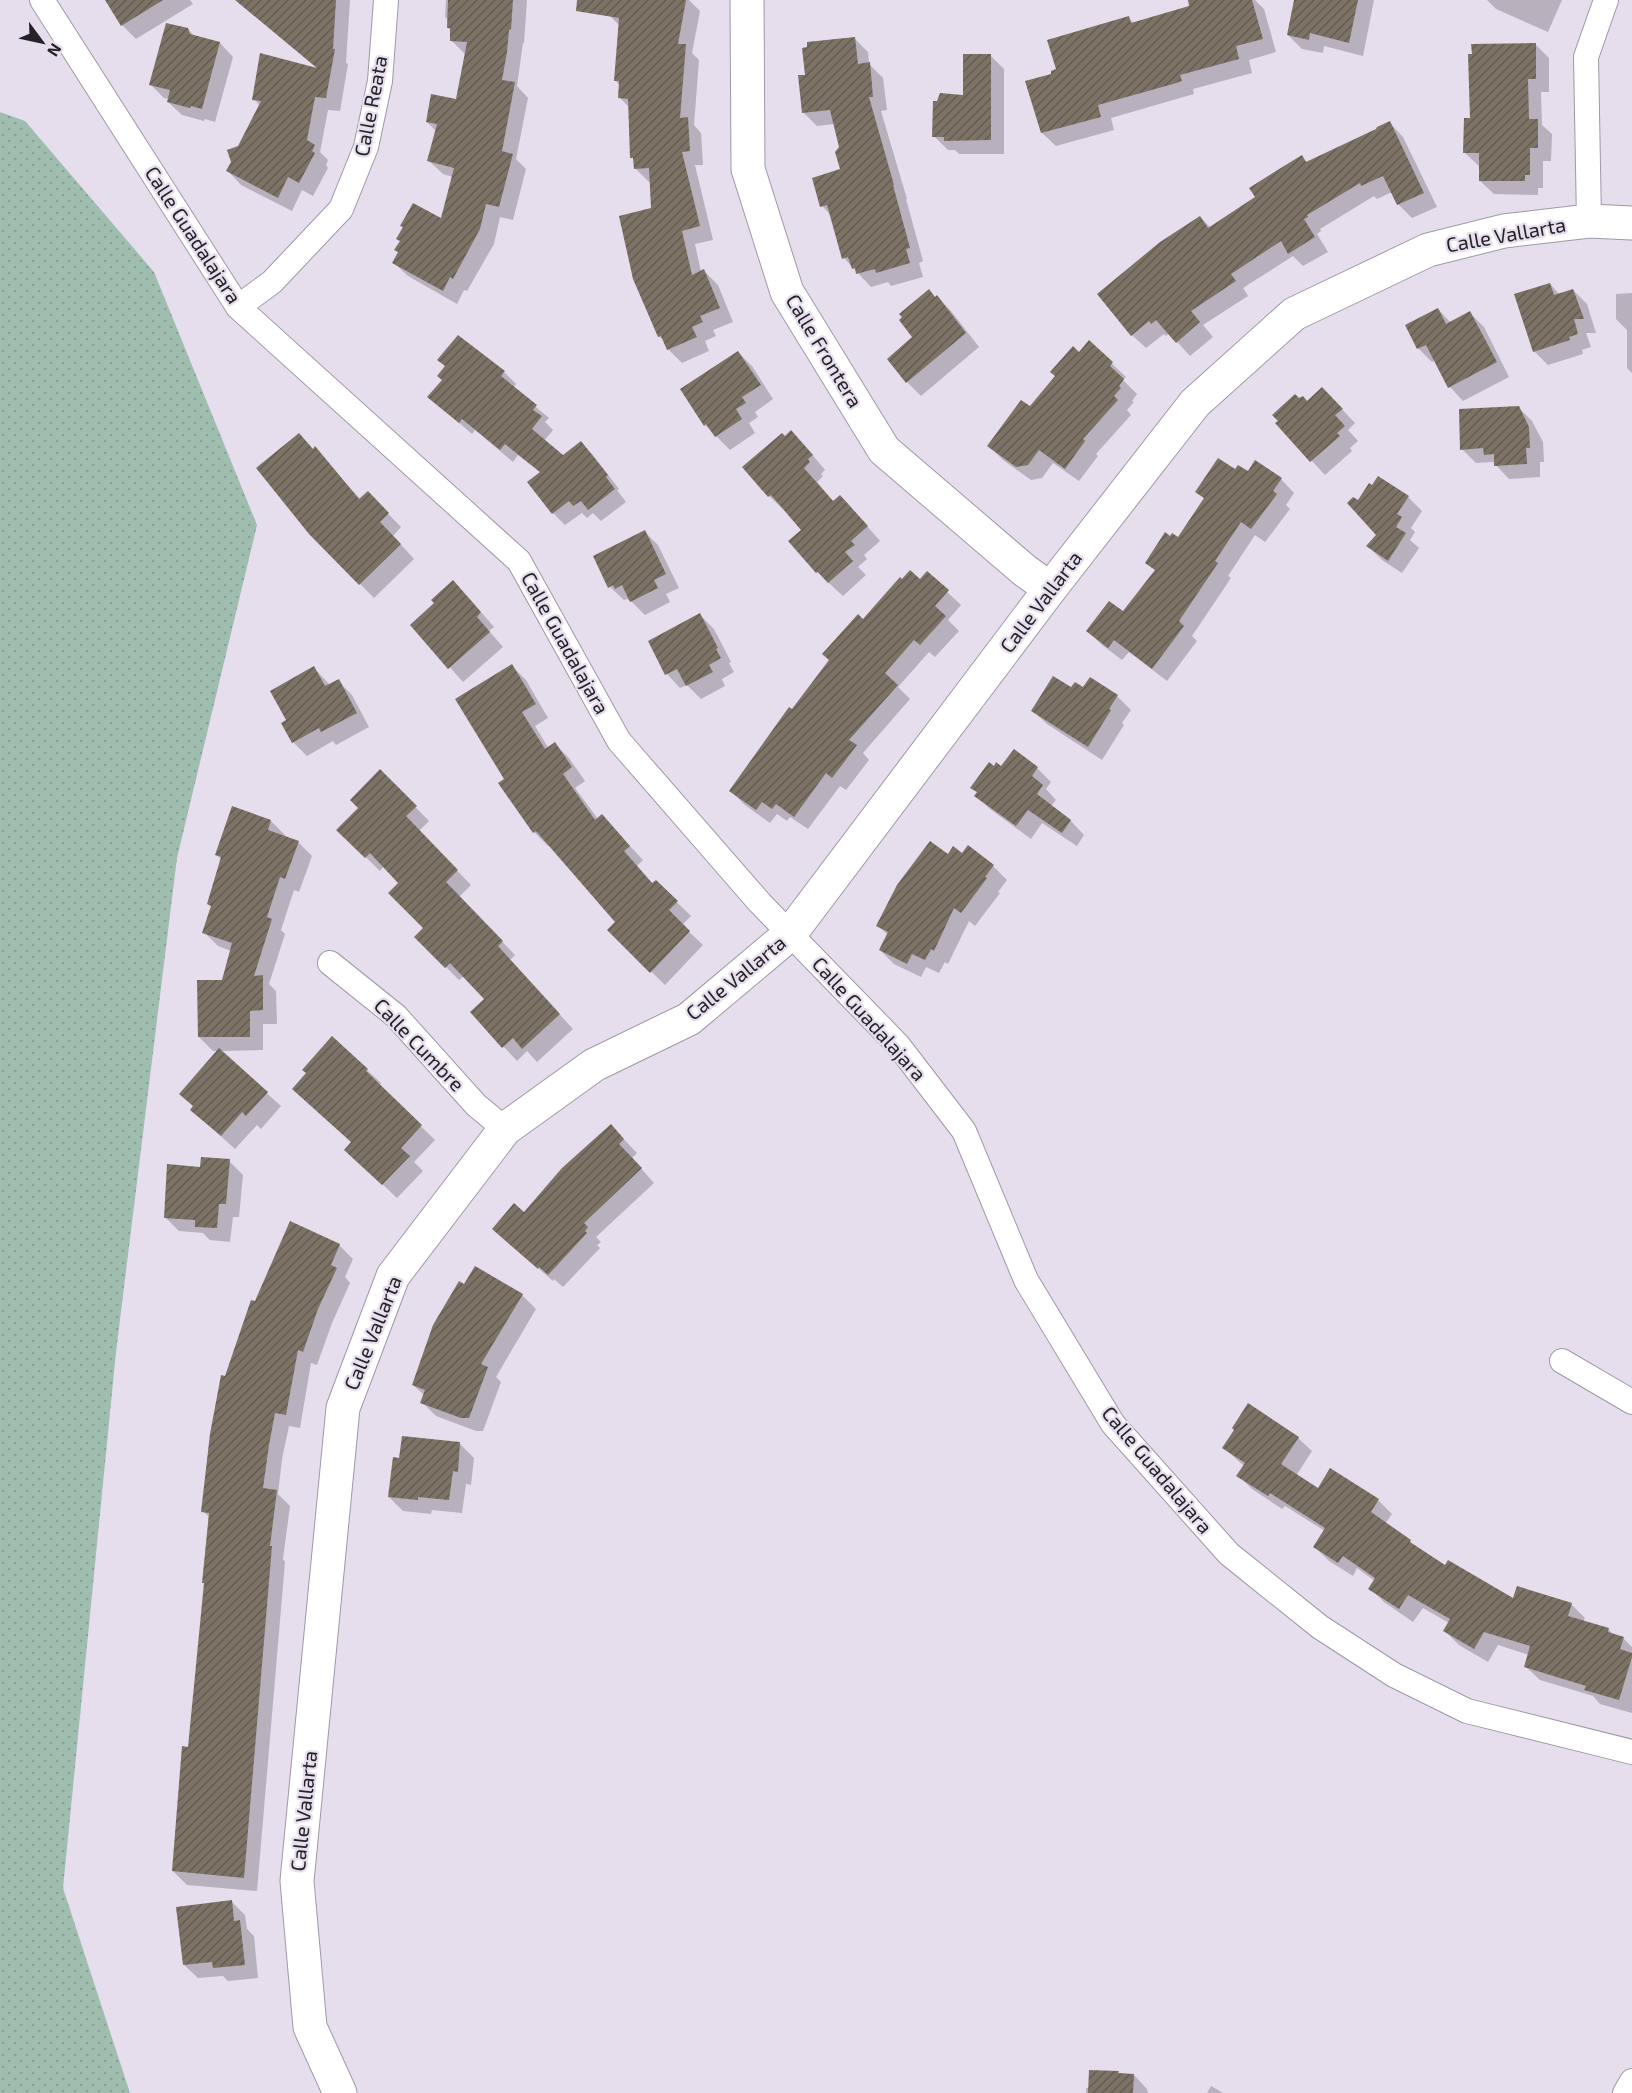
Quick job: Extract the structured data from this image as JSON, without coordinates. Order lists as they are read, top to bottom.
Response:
{
  "streets": {
    "street": [
      "Calle Reata",
      "Calle Guadalajara",
      "Calle Vallarta",
      "Calle Frontera",
      "Calle Cumbre"
    ]
  },
  "crossings": [
    ["Calle Reata", "Calle Guadalajara"],
    ["Calle Guadalajara", "Calle Vallarta"],
    ["Calle Vallarta", "Calle Frontera"],
    ["Calle Vallarta", "Calle Cumbre"]
  ],
  "north": "bottom right"
}
